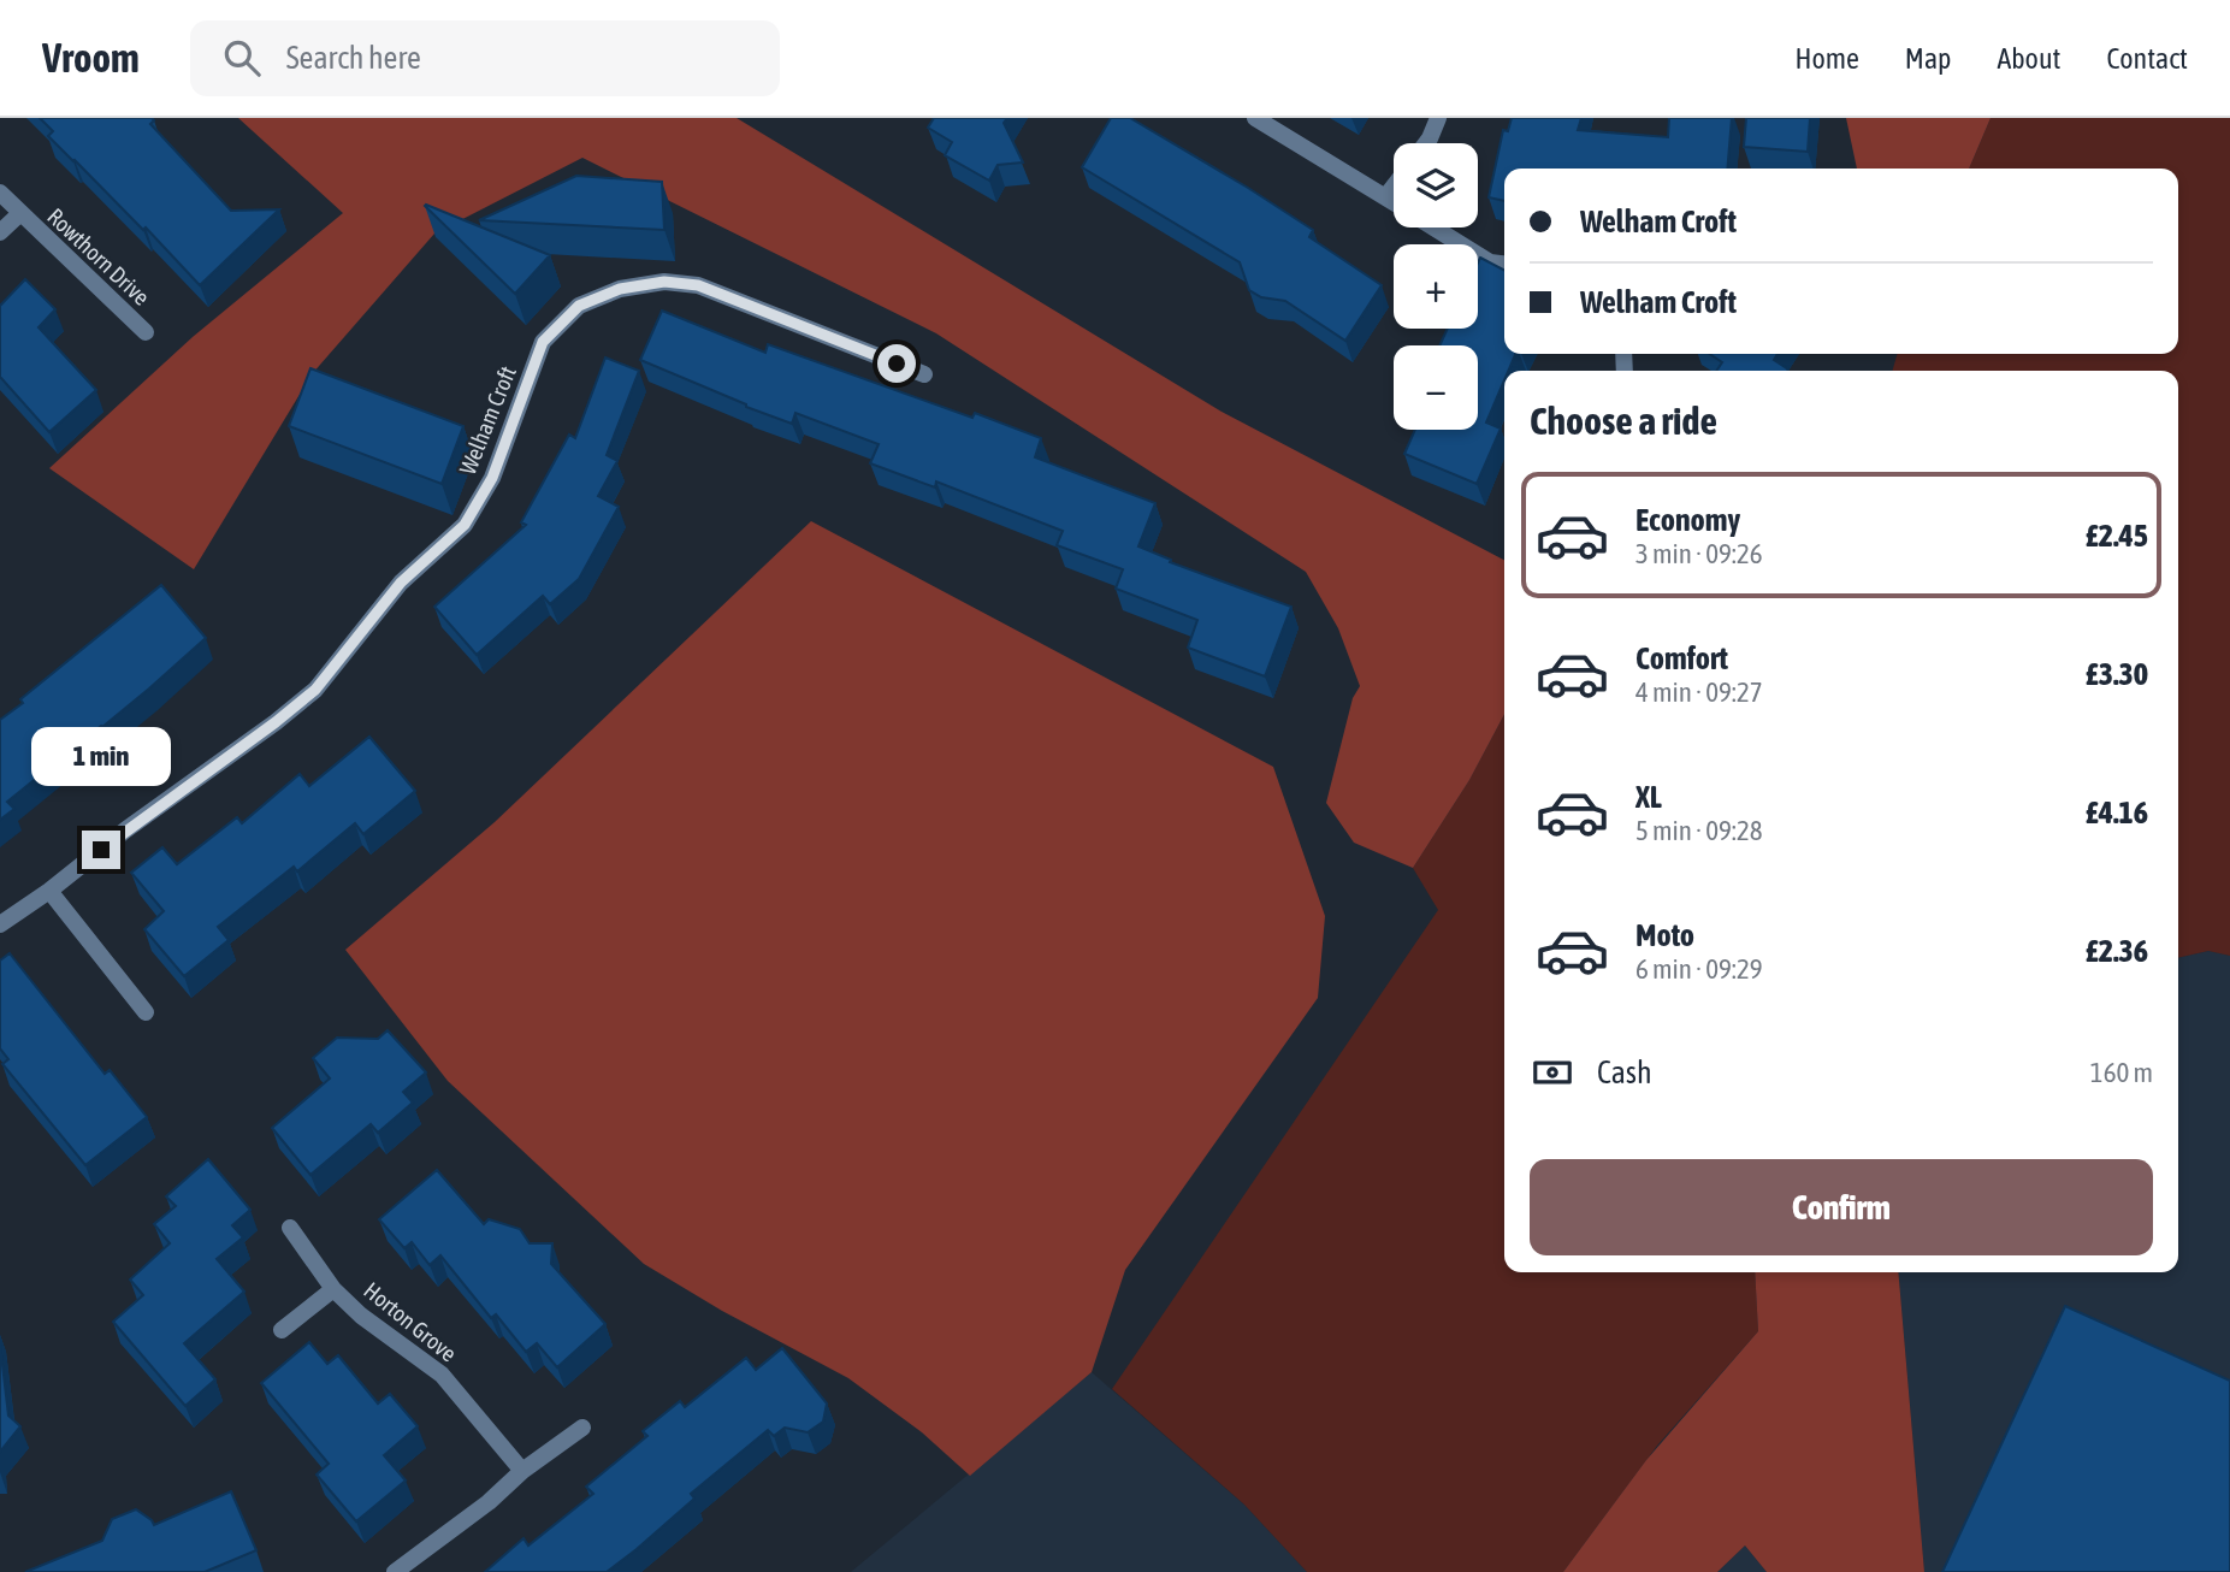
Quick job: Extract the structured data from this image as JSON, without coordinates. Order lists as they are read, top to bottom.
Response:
{
  "streets": {
    "street": ["Rowthorn Drive", "Welham Croft", "Horton Grove"]
  },
  "page": {
    "header": "Vroom",
    "search": "Search here",
    "nav": [
      "Home",
      "Map",
      "About",
      "Contact"
    ],
    "map_buttons": ["+", "−"],
    "banner": ["Welham Croft", "Welham Croft"],
    "heading": "Choose a ride",
    "list": [
      {
        "name": "Economy",
        "note": "3 min · 09:26",
        "value": "£2.45"
      },
      {
        "name": "Comfort",
        "note": "4 min · 09:27",
        "value": "£3.30"
      },
      {
        "name": "XL",
        "note": "5 min · 09:28",
        "value": "£4.16"
      },
      {
        "name": "Moto",
        "note": "6 min · 09:29",
        "value": "£2.36"
      }
    ],
    "bubble": "1 min",
    "pay": ["Cash", "160 m"],
    "buttons": "Confirm"
  }
}
